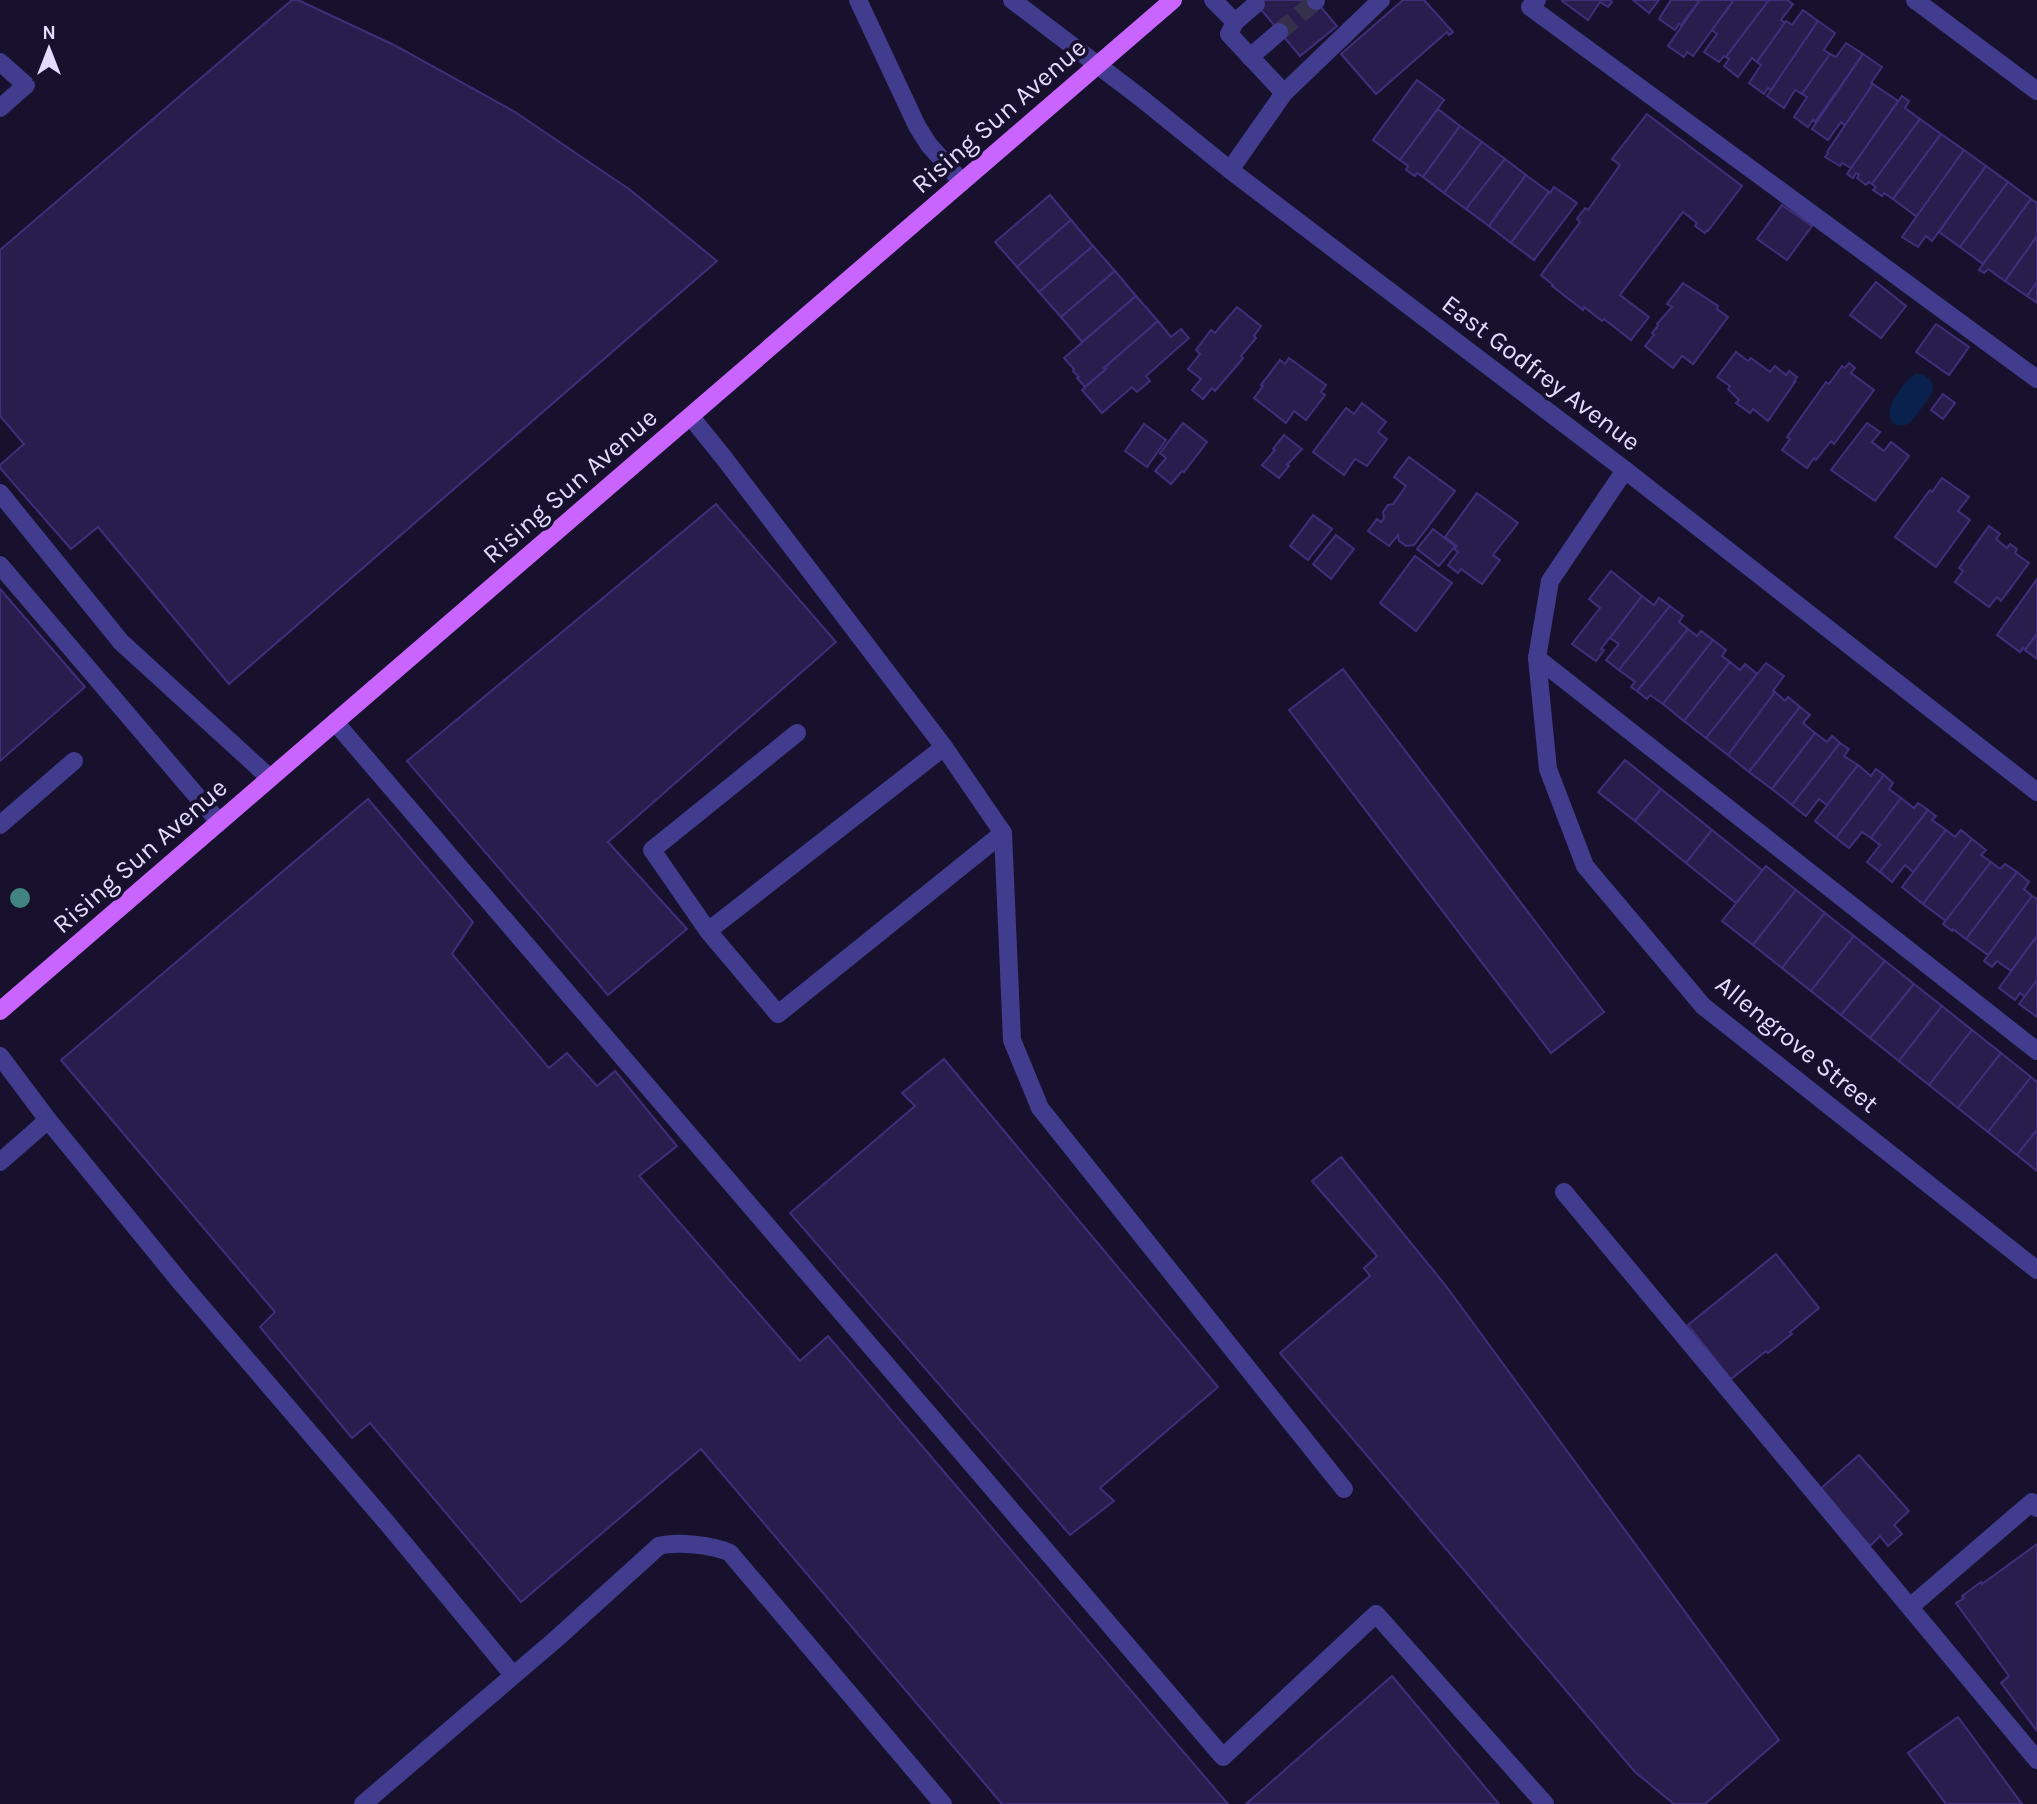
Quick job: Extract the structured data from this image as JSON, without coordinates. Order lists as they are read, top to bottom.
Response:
{
  "streets": {
    "main road": ["Rising Sun Avenue"],
    "street": ["East Godfrey Avenue", "Allengrove Street"]
  },
  "crossings": [
    ["Rising Sun Avenue", "East Godfrey Avenue"],
    ["East Godfrey Avenue", "Allengrove Street"]
  ],
  "north": "top"
}
